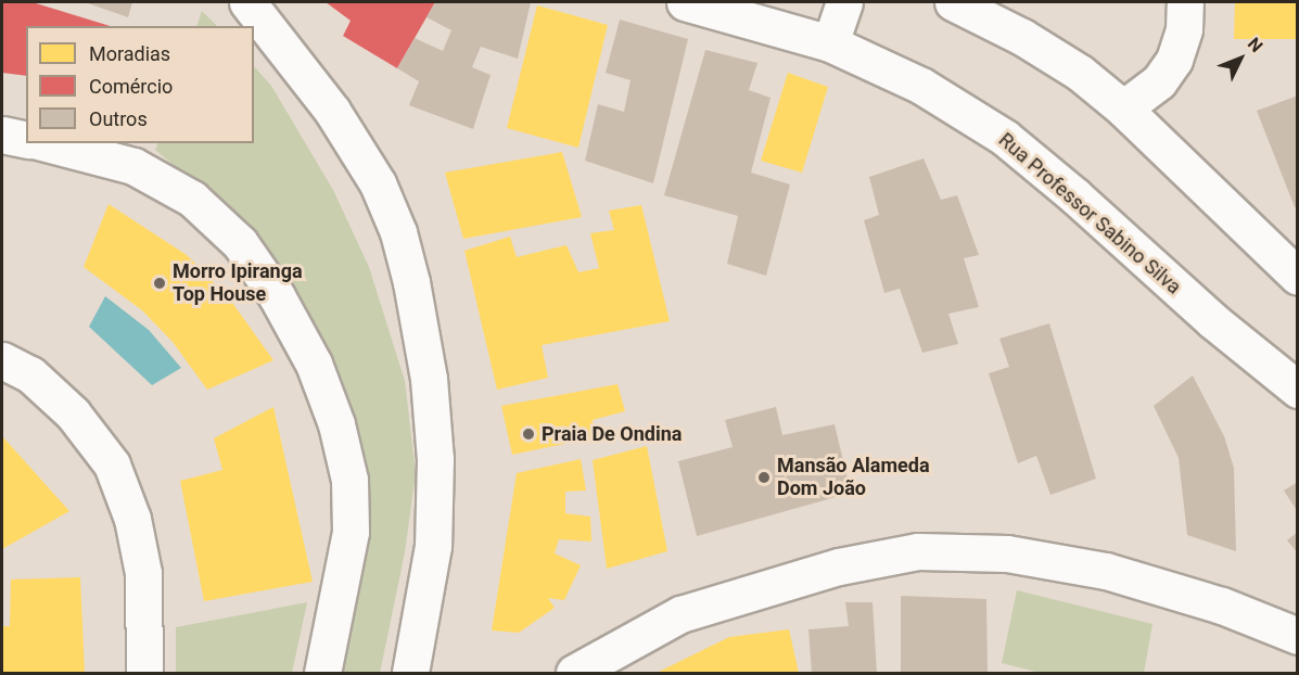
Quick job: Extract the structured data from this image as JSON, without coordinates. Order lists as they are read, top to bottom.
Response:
{
  "streets": {
    "street": ["Rua Professor Sabino Silva"]
  },
  "places": ["Morro Ipiranga Top House", "Praia De Ondina", "Mansão Alameda Dom João"],
  "legend": ["Moradias", "Comércio", "Outros"],
  "north": "top right"
}
